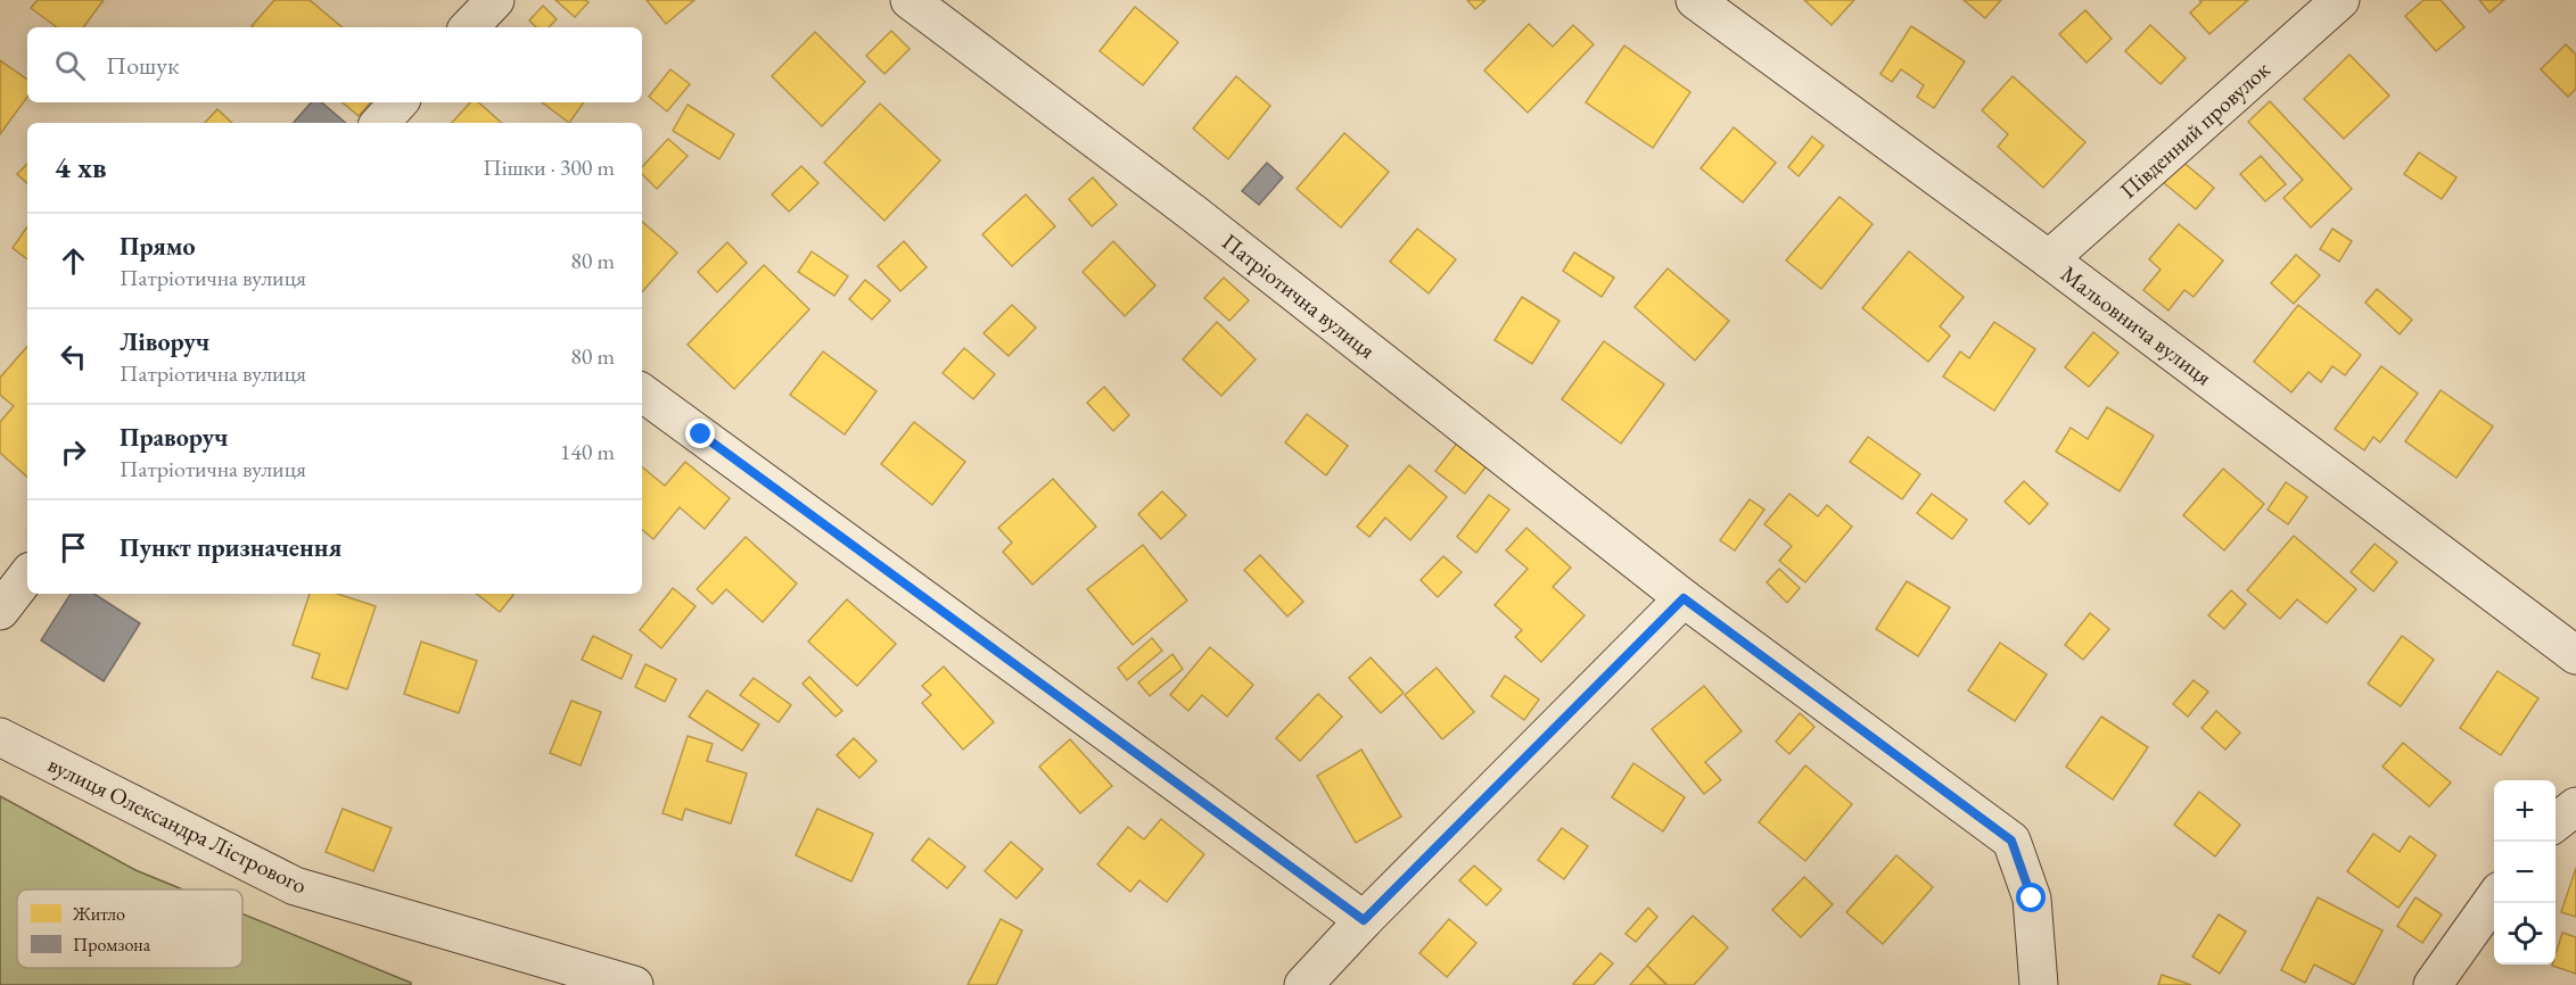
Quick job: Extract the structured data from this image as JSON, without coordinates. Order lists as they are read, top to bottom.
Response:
{
  "streets": {
    "street": [
      "Південний провулок",
      "Патріотична вулиця",
      "Мальовнича вулиця",
      "вулиця Олександра Лістрового"
    ]
  },
  "crossings": [
    ["Південний провулок", "Мальовнича вулиця"]
  ],
  "legend": ["Житло", "Промзона"],
  "page": {
    "search": "Пошук",
    "heading": ["4 хв", "Пішки · 300 m"],
    "list": [
      ["Прямо", "Патріотична вулиця", "80 m"],
      ["Ліворуч", "Патріотична вулиця", "80 m"],
      ["Праворуч", "Патріотична вулиця", "140 m"],
      "Пункт призначення"
    ],
    "map_buttons": ["+", "−"]
  }
}
